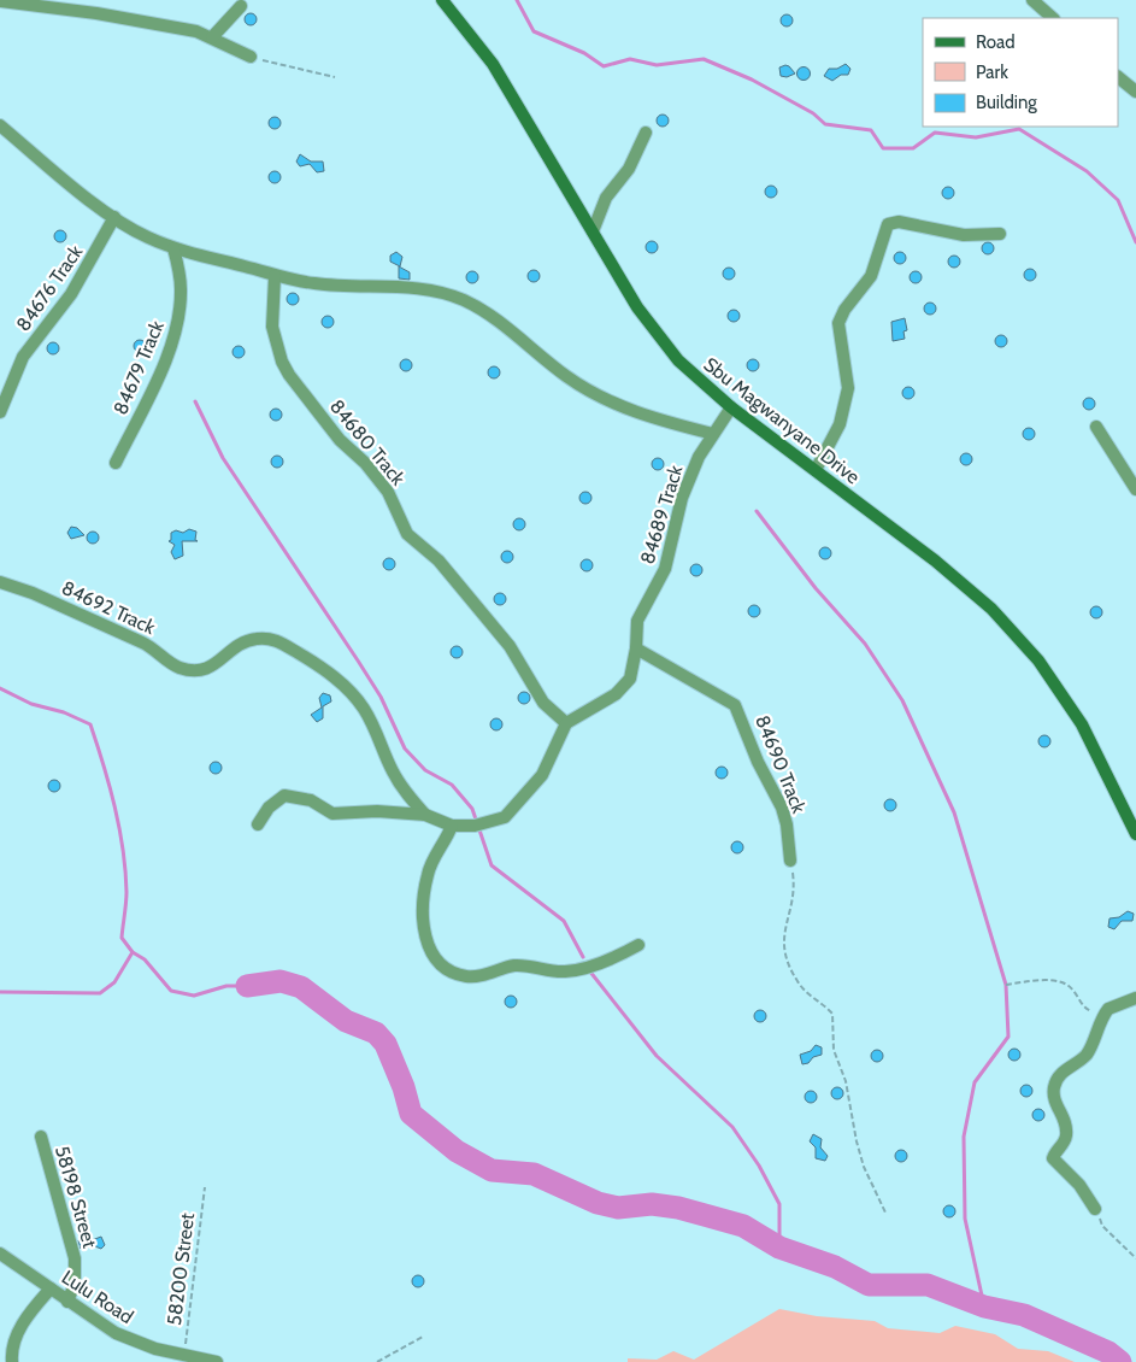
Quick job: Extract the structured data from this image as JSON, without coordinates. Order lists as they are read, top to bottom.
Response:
{
  "streets": {
    "main road": ["Sbu Magwanyane Drive"],
    "street": [
      "84676 Track",
      "84679 Track",
      "84680 Track",
      "84689 Track",
      "84692 Track",
      "84690 Track",
      "58198 Street",
      "Lulu Road"
    ],
    "path": ["58200 Street"]
  },
  "crossings": [
    ["Sbu Magwanyane Drive", "84689 Track"],
    ["84680 Track", "84689 Track"],
    ["84689 Track", "84690 Track"],
    ["58198 Street", "Lulu Road"],
    ["58200 Street", "Lulu Road"]
  ],
  "legend": ["Road", "Park", "Building"]
}
